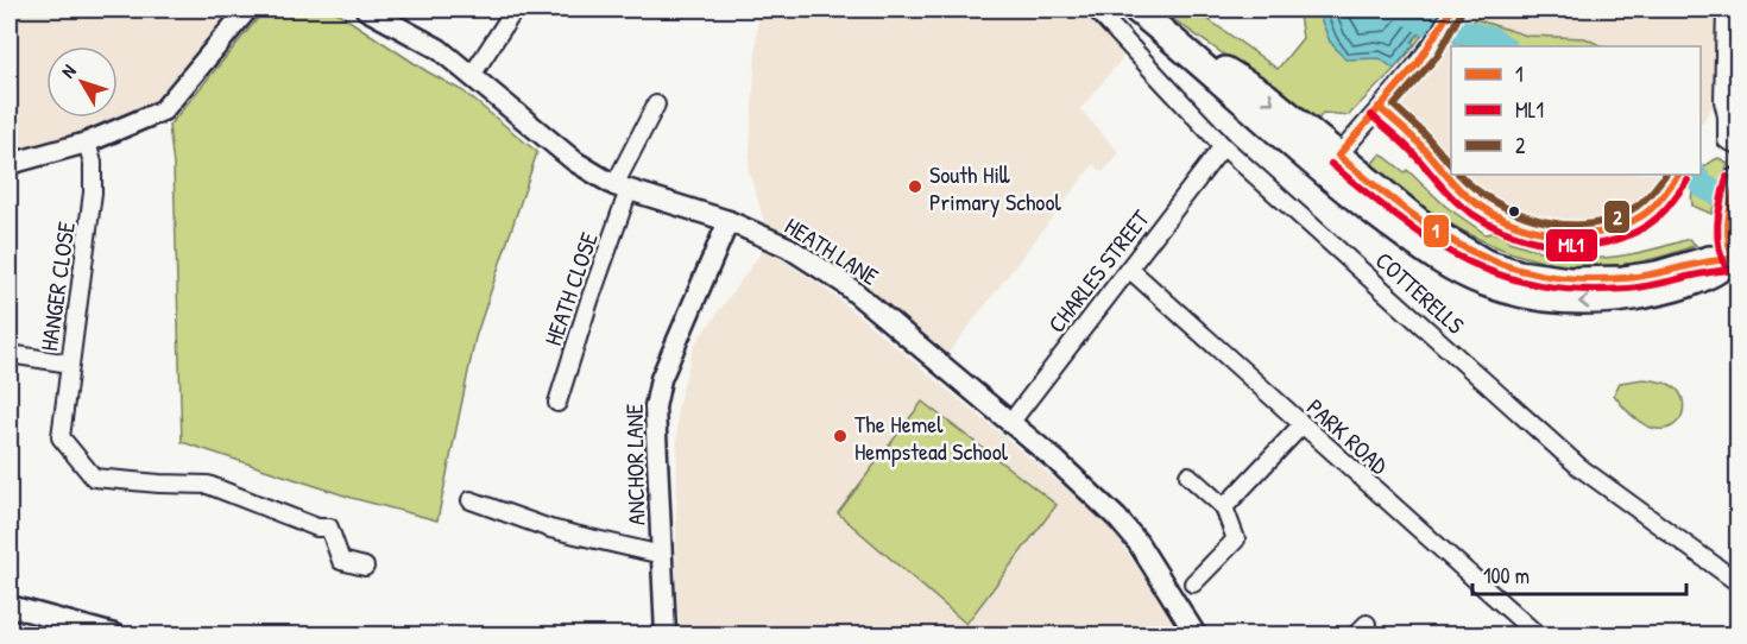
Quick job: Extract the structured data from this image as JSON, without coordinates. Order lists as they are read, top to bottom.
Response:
{
  "streets": {
    "street": [
      "HEATH LANE",
      "CHARLES STREET",
      "HANGER CLOSE",
      "HEATH CLOSE",
      "COTTERELLS",
      "PARK ROAD",
      "ANCHOR LANE"
    ]
  },
  "crossings": [
    ["HEATH LANE", "CHARLES STREET"],
    ["HEATH LANE", "HEATH CLOSE"],
    ["HEATH LANE", "ANCHOR LANE"],
    ["CHARLES STREET", "COTTERELLS"],
    ["CHARLES STREET", "PARK ROAD"]
  ],
  "places": ["South Hill Primary School", "The Hemel Hempstead School"],
  "lines": ["transit line 1", "transit line 2", "transit line ML1"],
  "legend": ["1", "ML1", "2"],
  "scale_bar": "100 m",
  "north": "top left"
}
